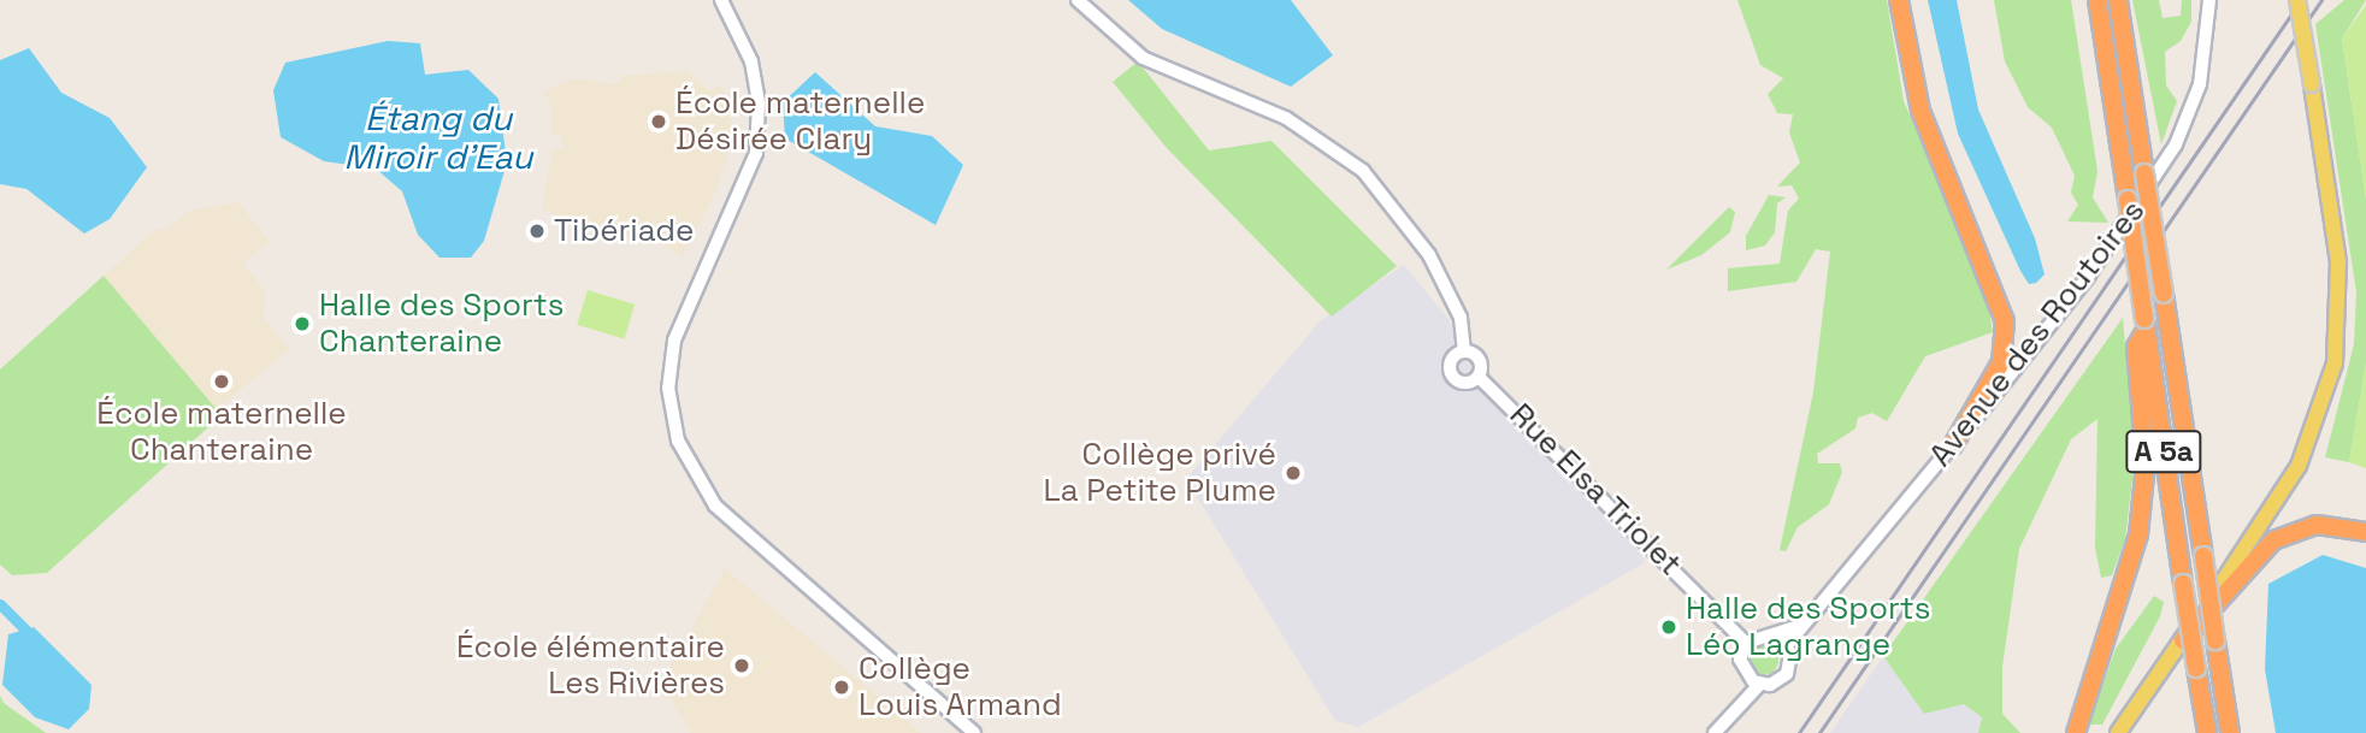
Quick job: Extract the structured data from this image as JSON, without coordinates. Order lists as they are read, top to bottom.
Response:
{
  "streets": {
    "highway": ["A 5a"],
    "street": ["Avenue des Routoires", "Rue Elsa Triolet"]
  },
  "crossings": [
    ["Avenue des Routoires", "Rue Elsa Triolet"]
  ],
  "water": ["Étang du Miroir d'Eau"],
  "places": [
    "École maternelle Désirée Clary",
    "Tibériade",
    "Halle des Sports Chanteraine",
    "École maternelle Chanteraine",
    "Collège privé La Petite Plume",
    "Halle des Sports Léo Lagrange",
    "École élémentaire Les Rivières",
    "Collège Louis Armand"
  ]
}
